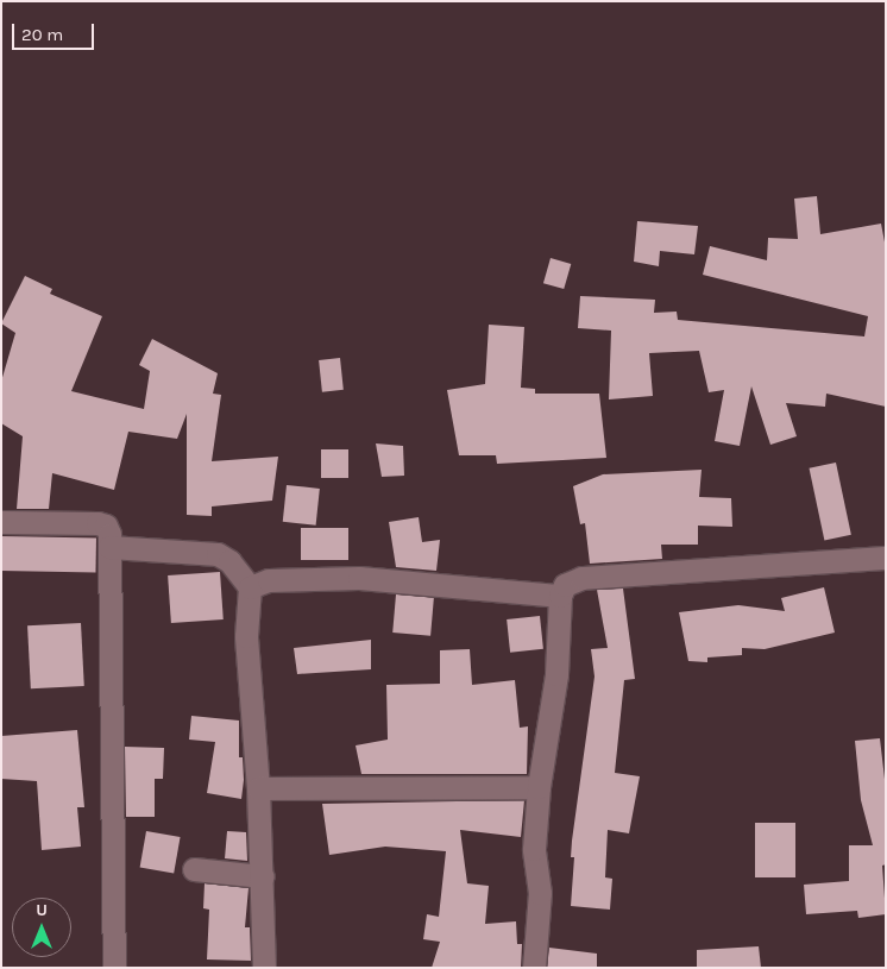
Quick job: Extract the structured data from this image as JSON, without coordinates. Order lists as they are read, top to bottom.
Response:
{
  "scale_bar": "20 m",
  "north": "top"
}
